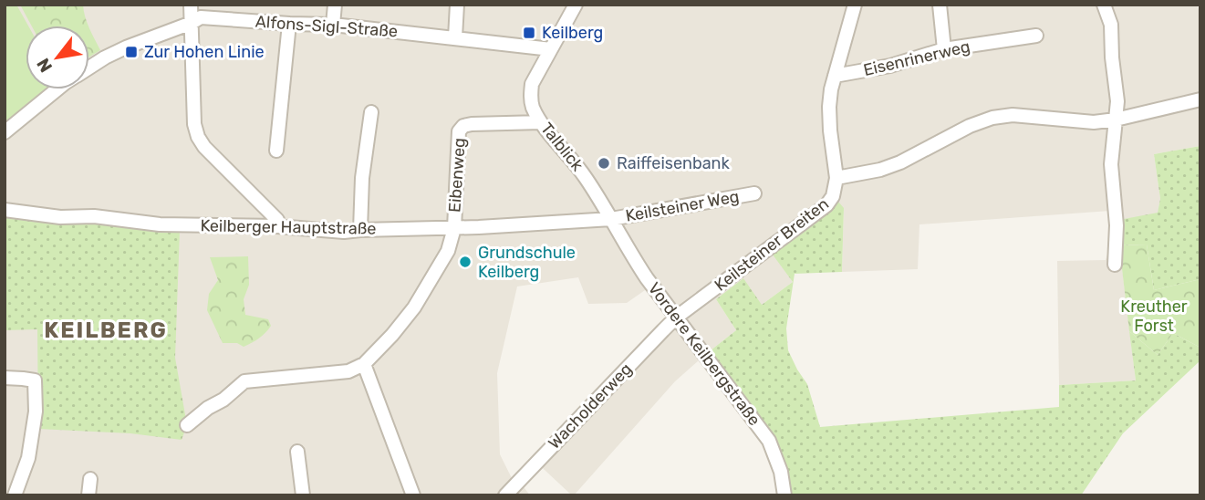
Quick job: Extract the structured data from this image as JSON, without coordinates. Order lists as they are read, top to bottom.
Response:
{
  "streets": {
    "street": [
      "Alfons-Sigl-Straße",
      "Eisenrinerweg",
      "Talblick",
      "Eibenweg",
      "Keilsteiner Weg",
      "Keilberger Hauptstraße",
      "Keilsteiner Breiten",
      "Vordere Keilbergstraße",
      "Wacholderweg"
    ]
  },
  "crossings": [
    ["Alfons-Sigl-Straße", "Talblick"],
    ["Eisenrinerweg", "Keilsteiner Breiten"],
    ["Talblick", "Eibenweg"],
    ["Talblick", "Keilsteiner Weg"],
    ["Talblick", "Keilberger Hauptstraße"],
    ["Talblick", "Vordere Keilbergstraße"],
    ["Eibenweg", "Keilberger Hauptstraße"],
    ["Keilsteiner Weg", "Keilberger Hauptstraße"],
    ["Keilsteiner Weg", "Vordere Keilbergstraße"],
    ["Keilberger Hauptstraße", "Vordere Keilbergstraße"],
    ["Keilsteiner Breiten", "Vordere Keilbergstraße"],
    ["Keilsteiner Breiten", "Wacholderweg"],
    ["Vordere Keilbergstraße", "Wacholderweg"]
  ],
  "districts": ["KEILBERG"],
  "parks": ["Kreuther Forst"],
  "places": {
    "transit": ["Keilberg", "Zur Hohen Linie"],
    "other": ["Raiffeisenbank", "Grundschule Keilberg"]
  },
  "north": "bottom left"
}
